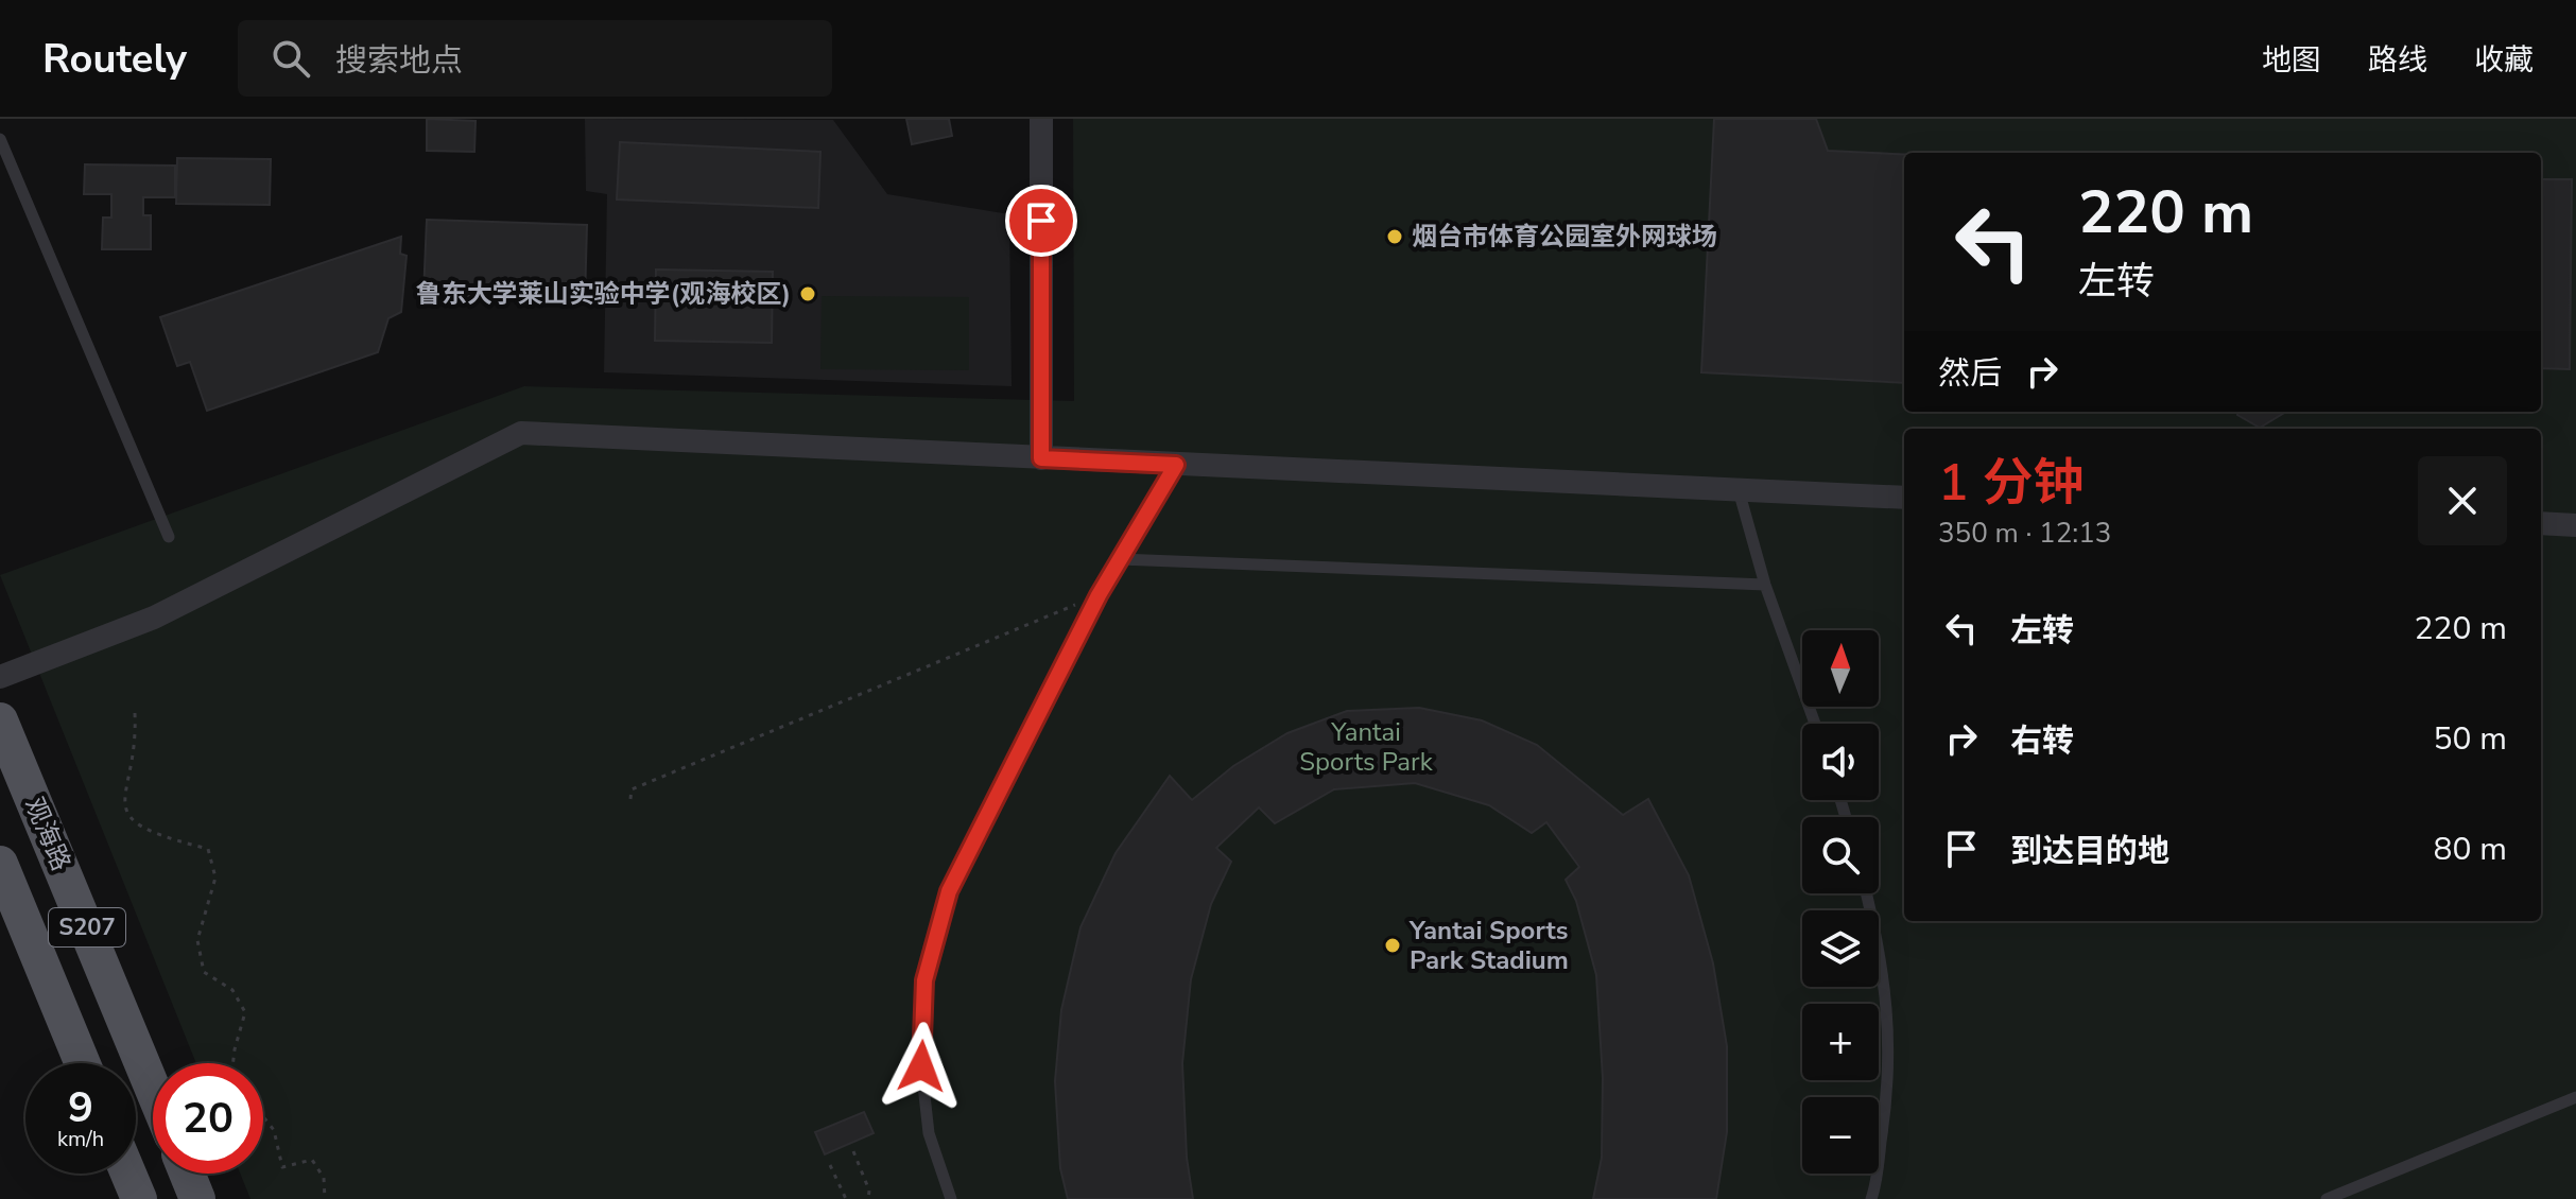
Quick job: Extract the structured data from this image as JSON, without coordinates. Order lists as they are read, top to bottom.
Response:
{
  "streets": {
    "main road": ["观海路", "S207"]
  },
  "parks": ["Yantai Sports Park"],
  "places": ["烟台市体育公园室外网球场", "鲁东大学莱山实验中学(观海校区)", "Yantai Sports Park Stadium"],
  "north": "top",
  "page": {
    "header": "Routely",
    "search": "搜索地点",
    "nav": ["地图", "路线", "收藏"],
    "turn": ["220 m", "左转"],
    "then": "然后",
    "heading": ["1 分钟", "350 m · 12:13"],
    "list": [
      {
        "name": "左转",
        "value": "220 m"
      },
      {
        "name": "右转",
        "value": "50 m"
      },
      {
        "name": "到达目的地",
        "value": "80 m"
      }
    ],
    "map_buttons": ["+", "−"],
    "speed": "9 km/h",
    "limit": "20"
  }
}
